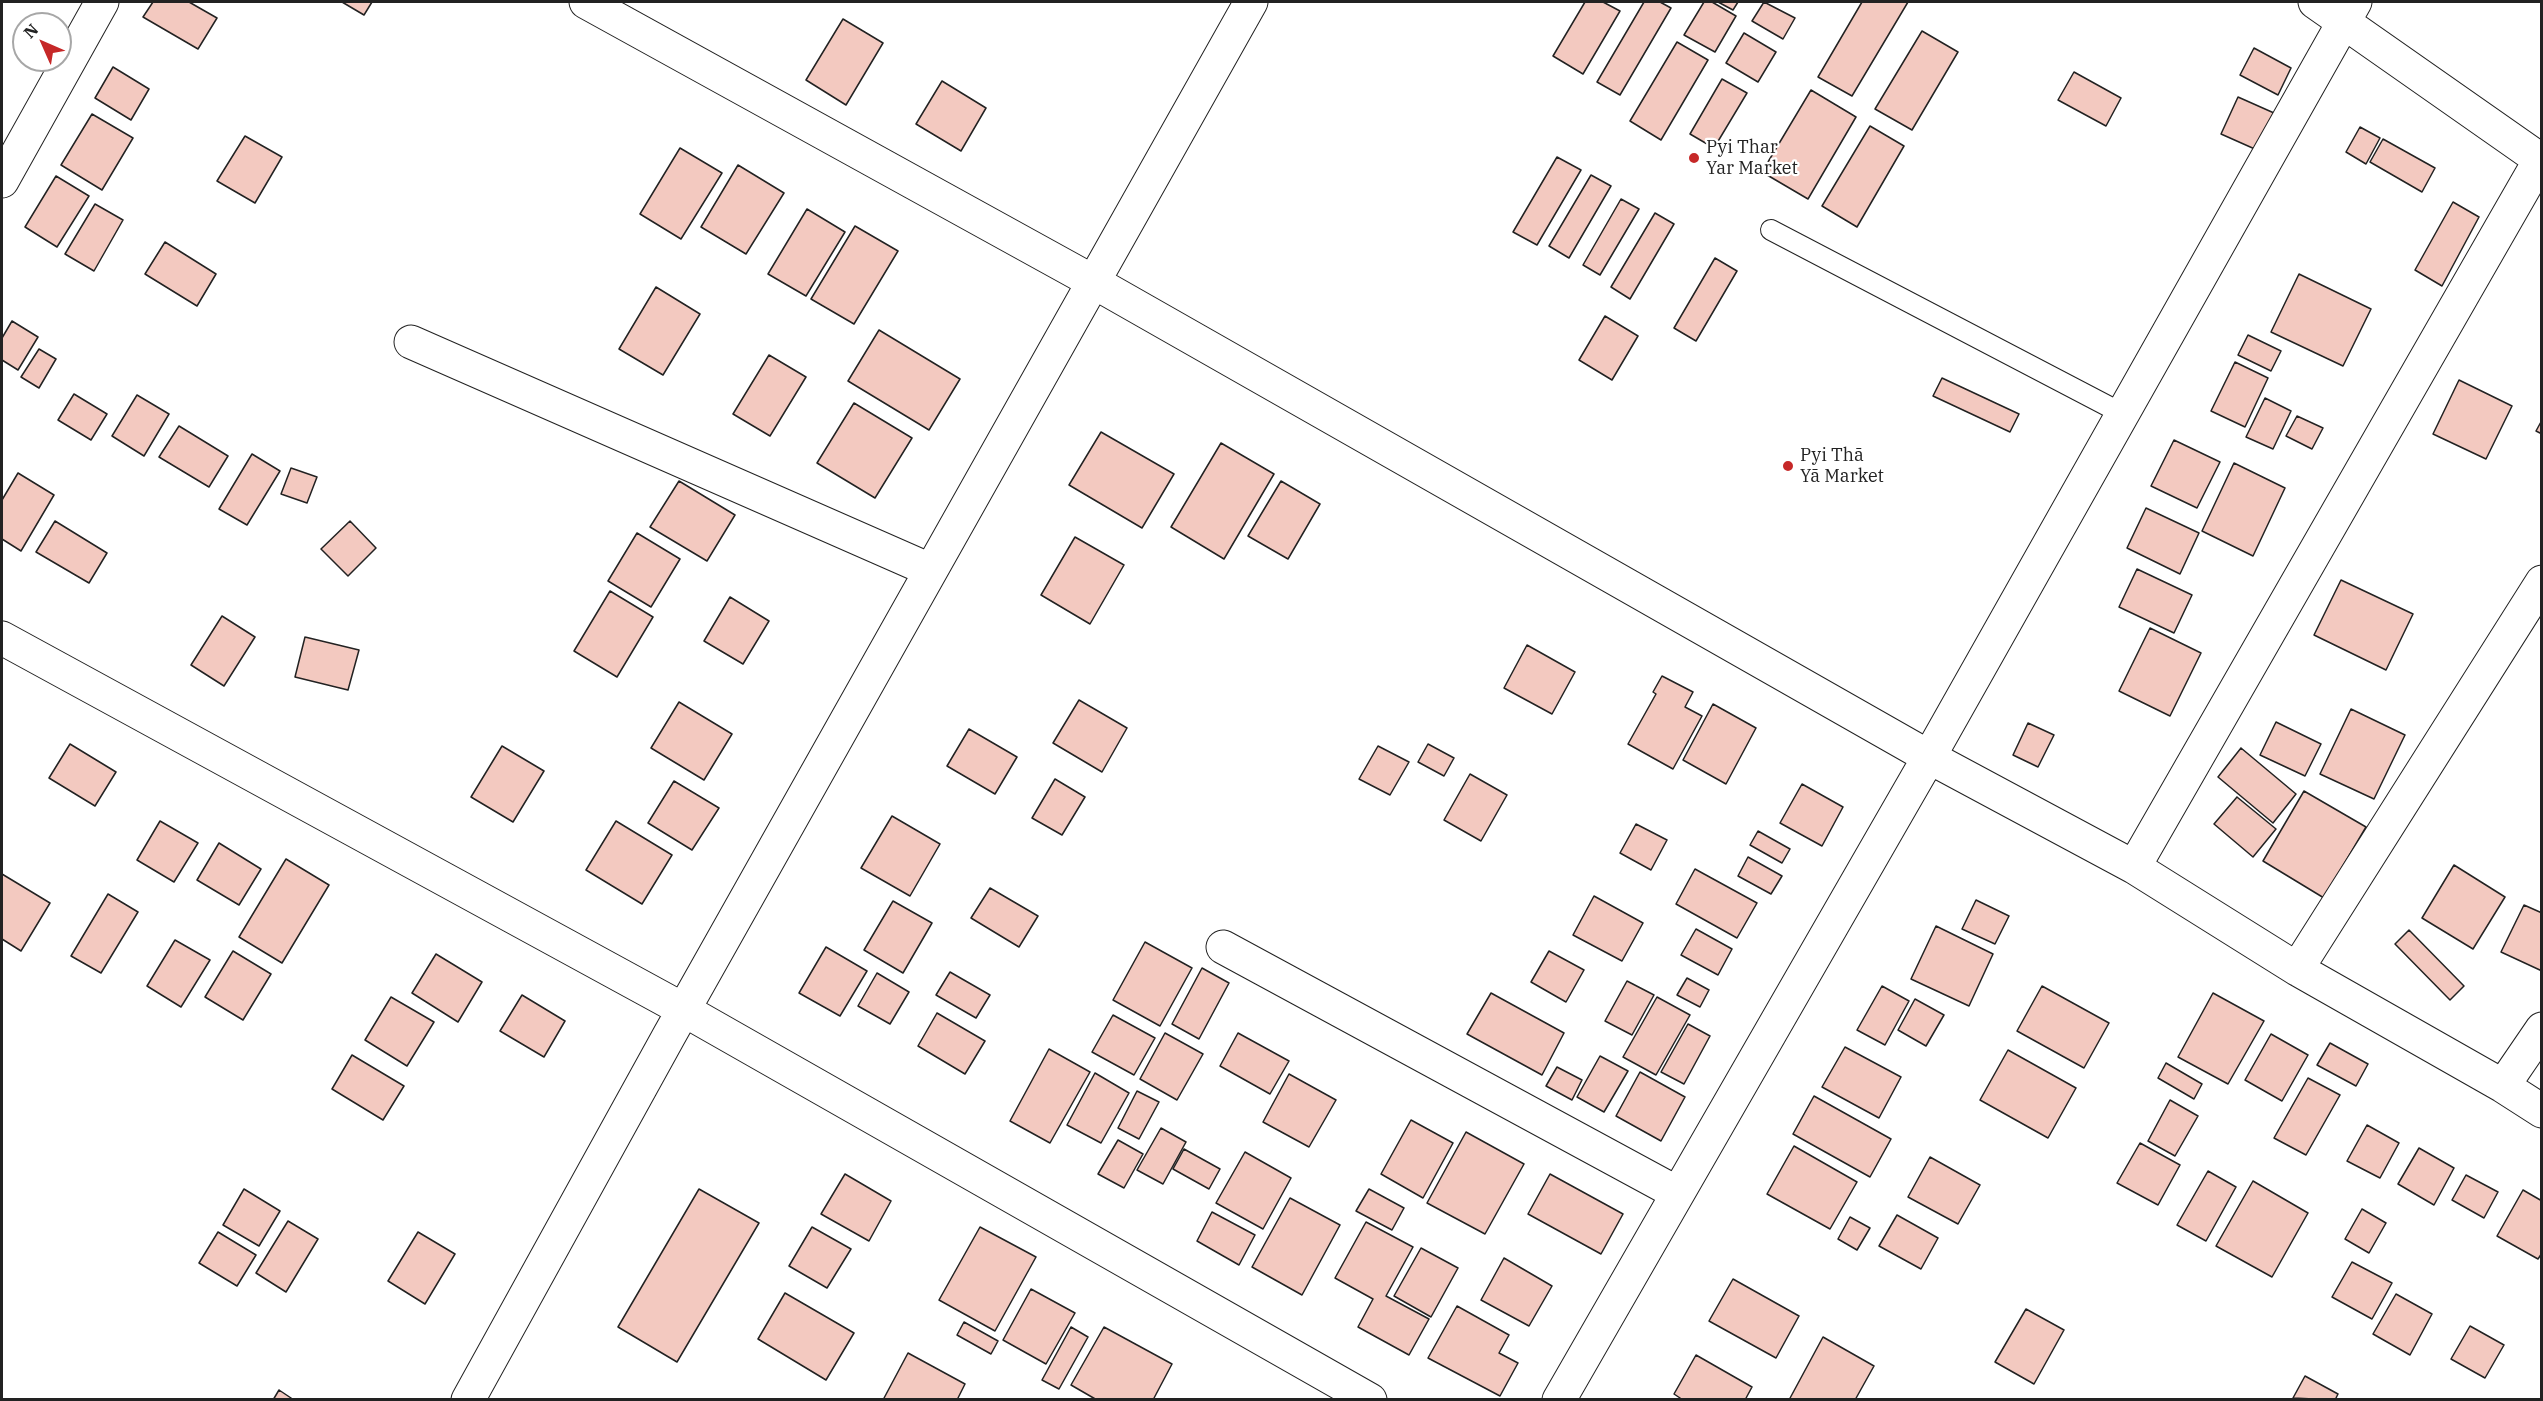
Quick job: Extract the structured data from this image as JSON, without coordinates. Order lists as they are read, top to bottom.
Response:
{
  "places": ["Pyi Thar Yar Market", "Pyi Thā Yā Market"],
  "north": "top left"
}
